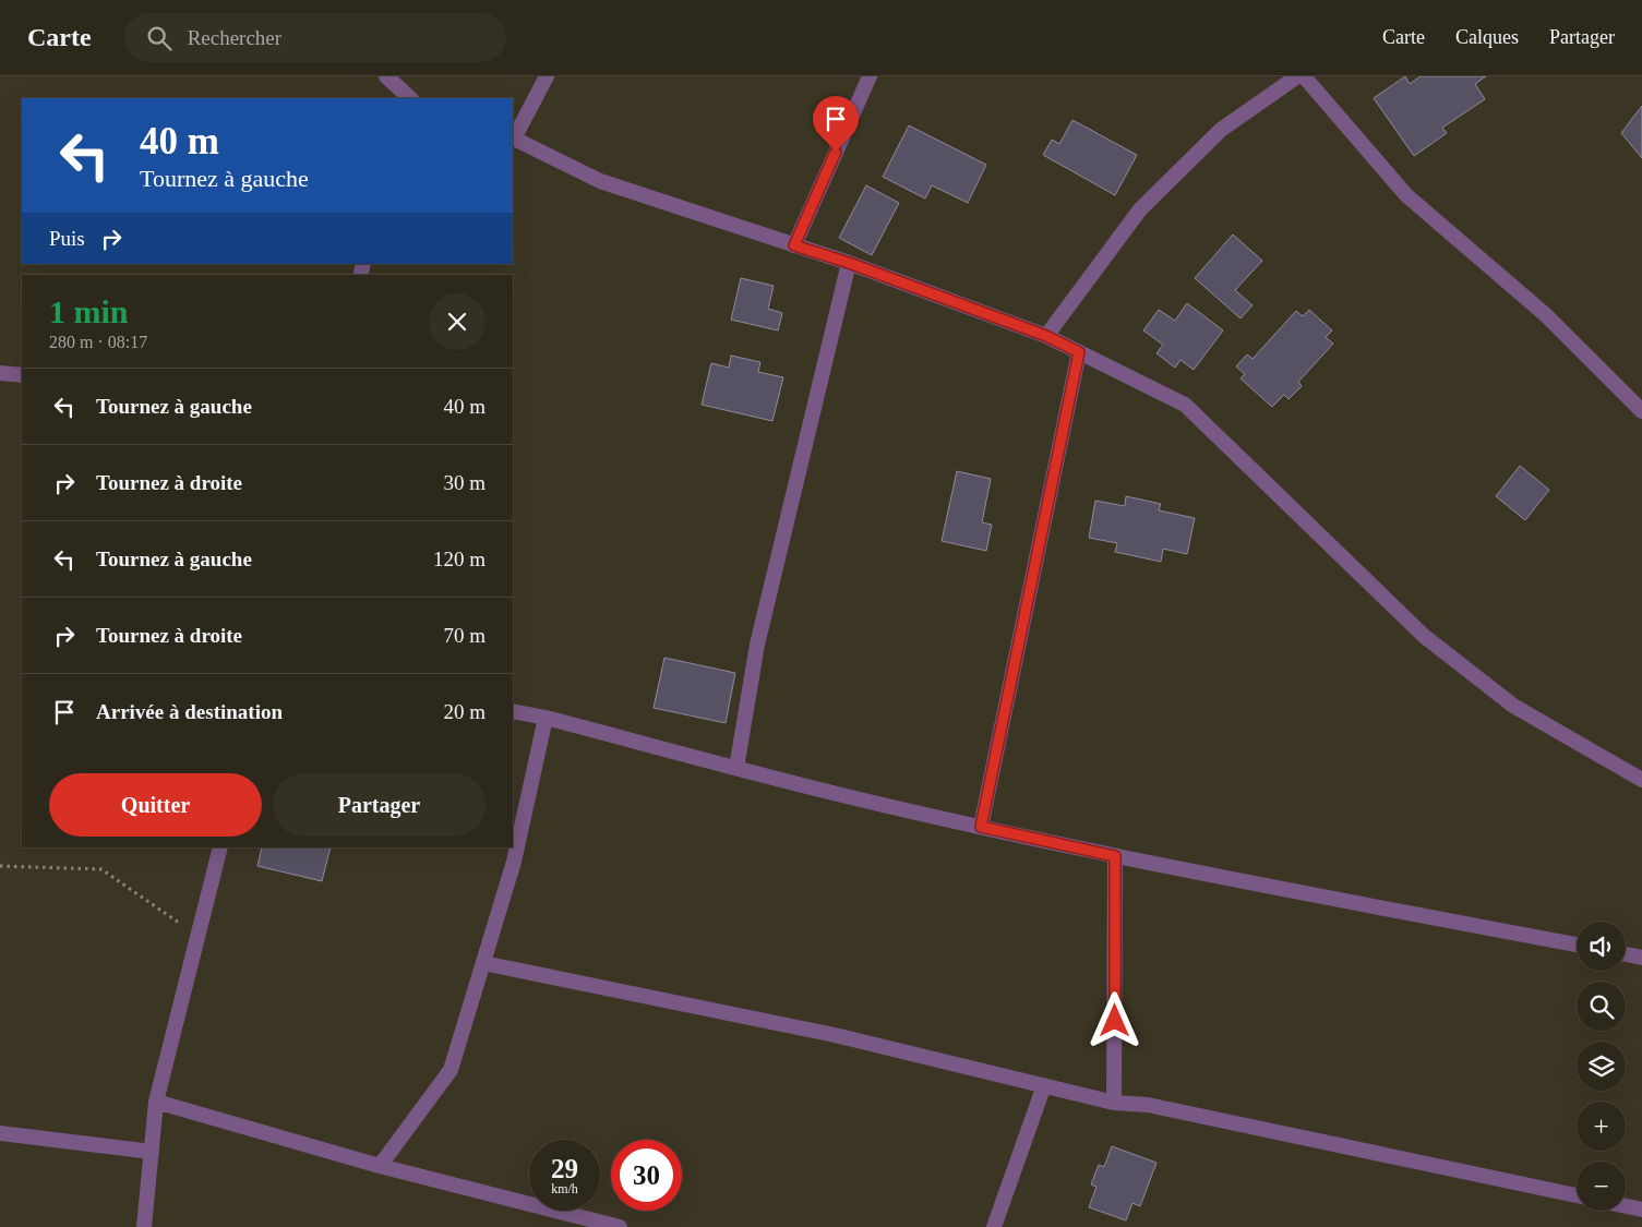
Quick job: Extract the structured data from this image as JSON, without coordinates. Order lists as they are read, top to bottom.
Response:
{
  "page": {
    "header": "Carte",
    "search": "Rechercher",
    "nav": ["Carte", "Calques", "Partager"],
    "turn": ["40 m", "Tournez à gauche"],
    "then": "Puis",
    "heading": ["1 min", "280 m · 08:17"],
    "list": [
      {
        "name": "Tournez à gauche",
        "value": "40 m"
      },
      {
        "name": "Tournez à droite",
        "value": "30 m"
      },
      {
        "name": "Tournez à gauche",
        "value": "120 m"
      },
      {
        "name": "Tournez à droite",
        "value": "70 m"
      },
      {
        "name": "Arrivée à destination",
        "value": "20 m"
      }
    ],
    "buttons": ["Quitter", "Partager"],
    "map_buttons": ["+", "−"],
    "speed": "29 km/h",
    "limit": "30"
  }
}
